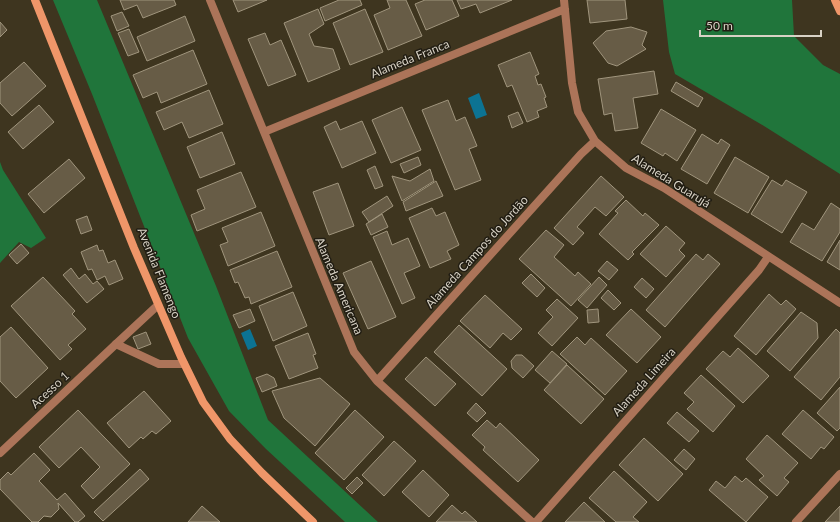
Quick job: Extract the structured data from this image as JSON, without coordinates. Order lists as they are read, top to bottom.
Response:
{
  "streets": {
    "street": [
      "Alameda Franca",
      "Alameda Guarujá",
      "Alameda Campos do Jordão",
      "Avenida Flamengo",
      "Alameda Americana",
      "Alameda Limeira",
      "Acesso 1"
    ]
  },
  "crossings": [
    ["Alameda Franca", "Alameda Guarujá"],
    ["Alameda Franca", "Alameda Americana"],
    ["Alameda Guarujá", "Alameda Campos do Jordão"],
    ["Alameda Guarujá", "Alameda Limeira"],
    ["Alameda Campos do Jordão", "Alameda Americana"],
    ["Avenida Flamengo", "Acesso 1"]
  ],
  "scale_bar": "50 m"
}
